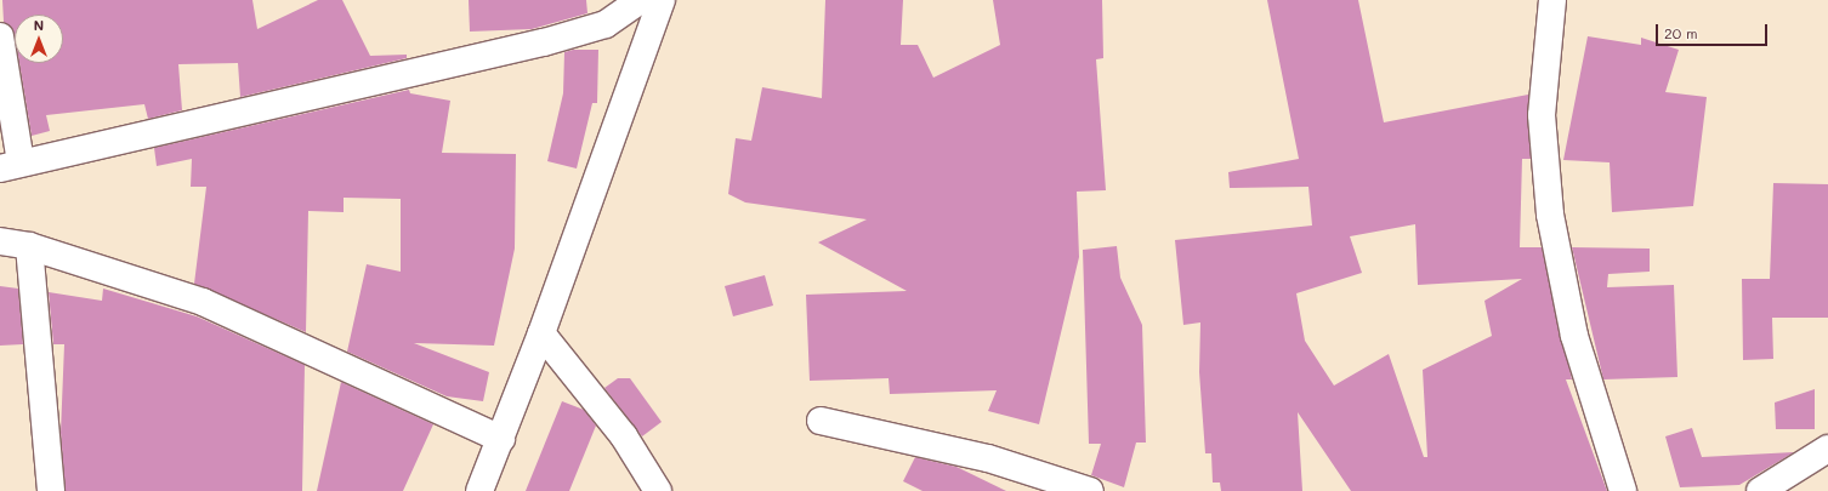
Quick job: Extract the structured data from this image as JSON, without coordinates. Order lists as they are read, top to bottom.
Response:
{
  "scale_bar": "20 m",
  "north": "top"
}
